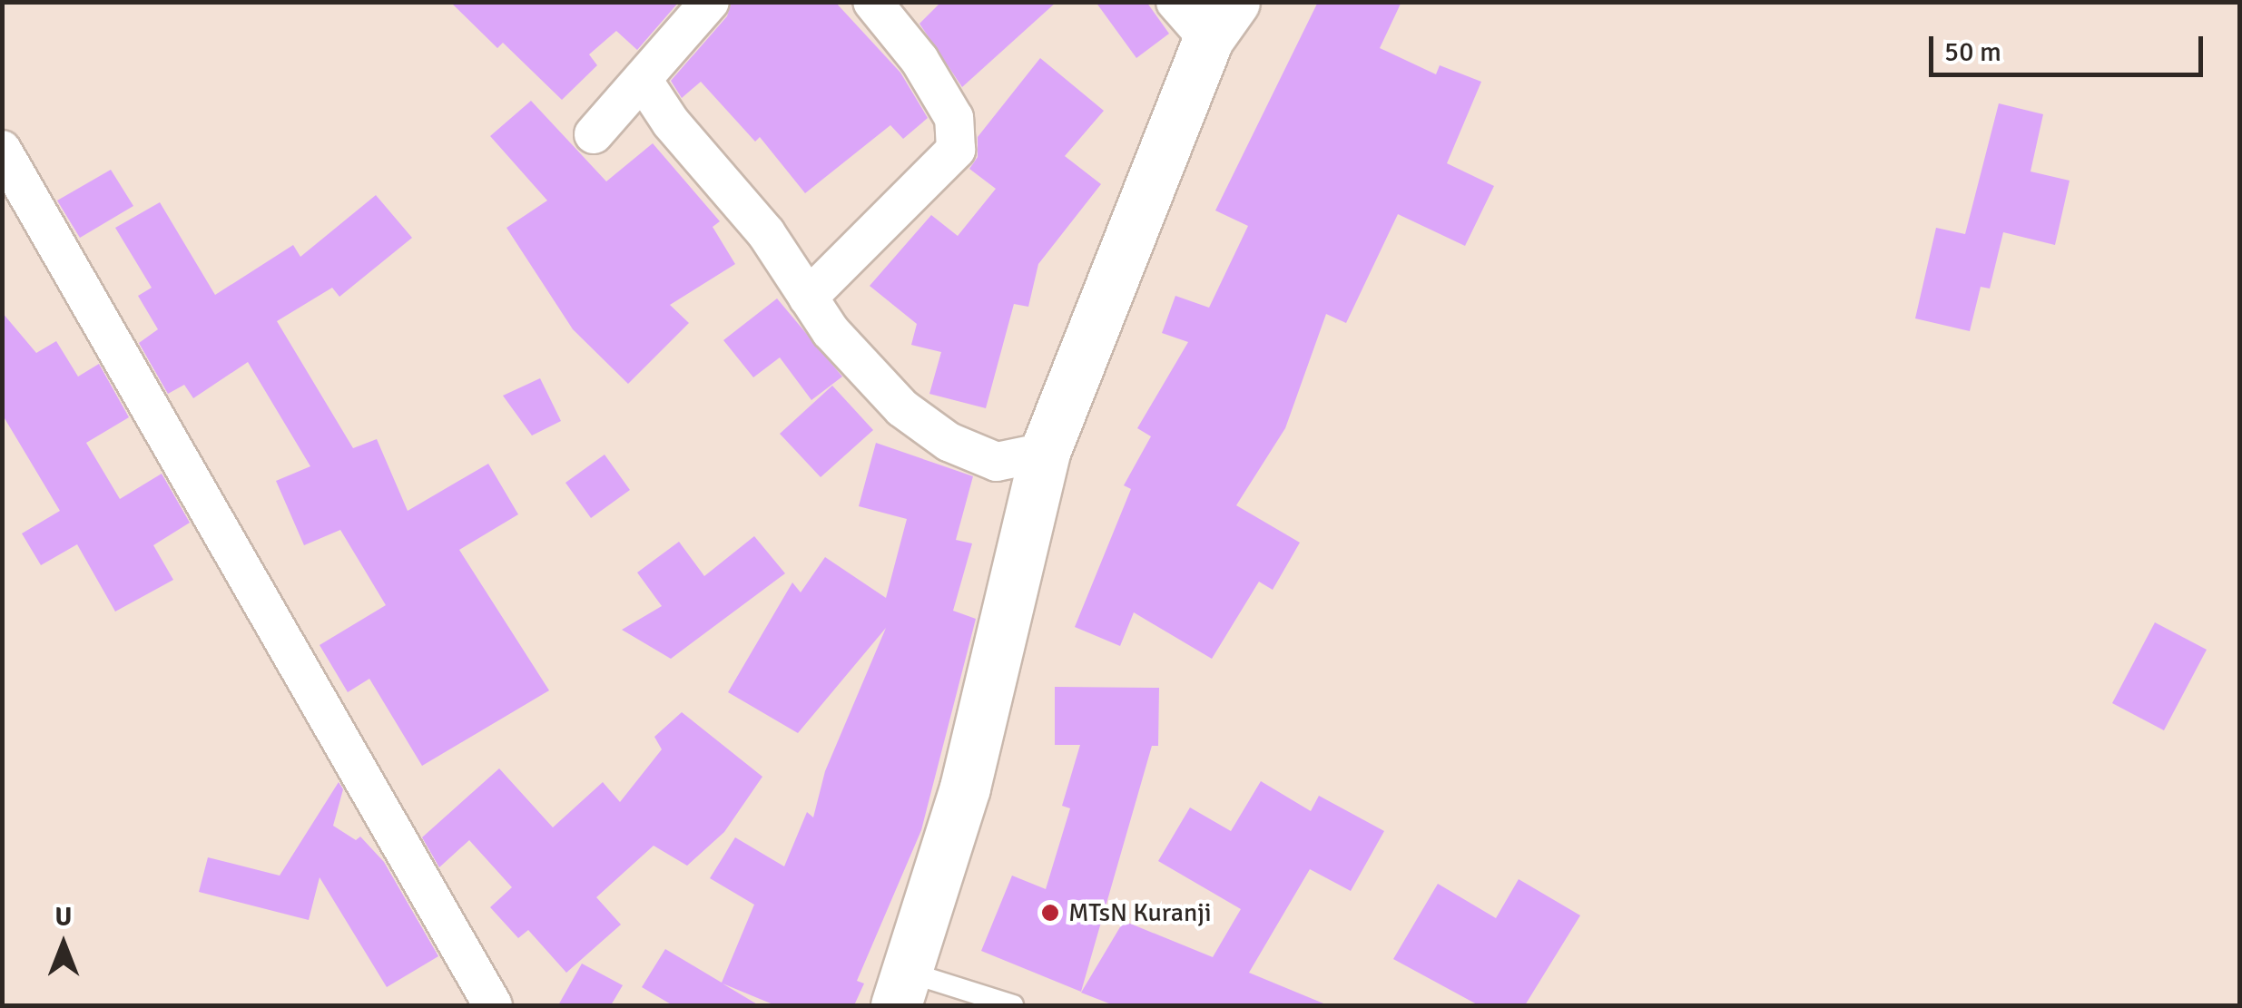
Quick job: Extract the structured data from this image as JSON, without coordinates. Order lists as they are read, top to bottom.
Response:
{
  "places": ["MTsN Kuranji"],
  "scale_bar": "50 m",
  "north": "top"
}
